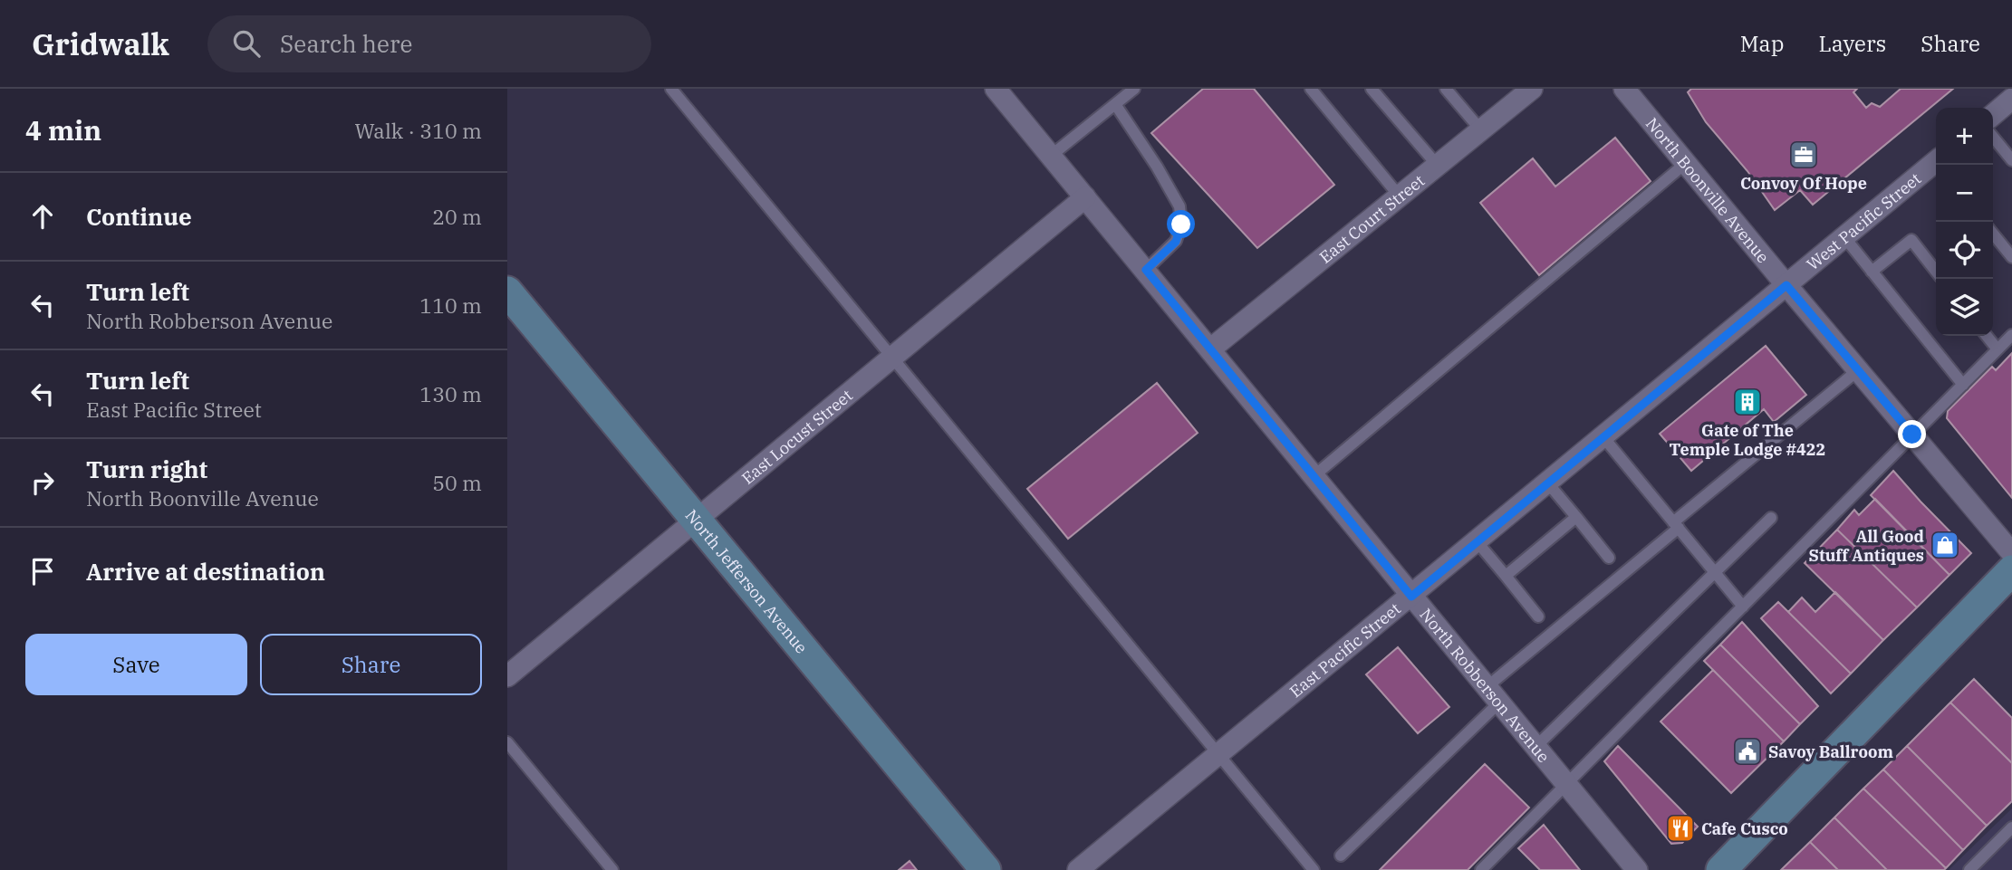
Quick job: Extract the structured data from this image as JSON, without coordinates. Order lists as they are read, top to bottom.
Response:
{
  "streets": {
    "street": [
      "North Boonville Avenue",
      "East Court Street",
      "West Pacific Street",
      "East Locust Street",
      "North Jefferson Avenue",
      "East Pacific Street",
      "North Robberson Avenue"
    ]
  },
  "crossings": [
    ["North Boonville Avenue", "West Pacific Street"],
    ["North Boonville Avenue", "East Pacific Street"],
    ["East Court Street", "North Robberson Avenue"],
    ["West Pacific Street", "East Pacific Street"],
    ["East Locust Street", "North Jefferson Avenue"],
    ["East Locust Street", "North Robberson Avenue"],
    ["East Pacific Street", "North Robberson Avenue"]
  ],
  "places": {
    "office": ["Convoy Of Hope"],
    "building": ["Gate of The Temple Lodge #422"],
    "shop": ["All Good Stuff Antiques"],
    "public building": ["Savoy Ballroom"],
    "restaurant": ["Cafe Cusco"]
  },
  "page": {
    "header": "Gridwalk",
    "search": "Search here",
    "nav": ["Map", "Layers", "Share"],
    "heading": ["4 min", "Walk · 310 m"],
    "map_buttons": ["+", "−"],
    "list": [
      ["Continue", "20 m"],
      ["Turn left", "North Robberson Avenue", "110 m"],
      ["Turn left", "East Pacific Street", "130 m"],
      ["Turn right", "North Boonville Avenue", "50 m"],
      "Arrive at destination"
    ],
    "buttons": ["Save", "Share"]
  }
}
